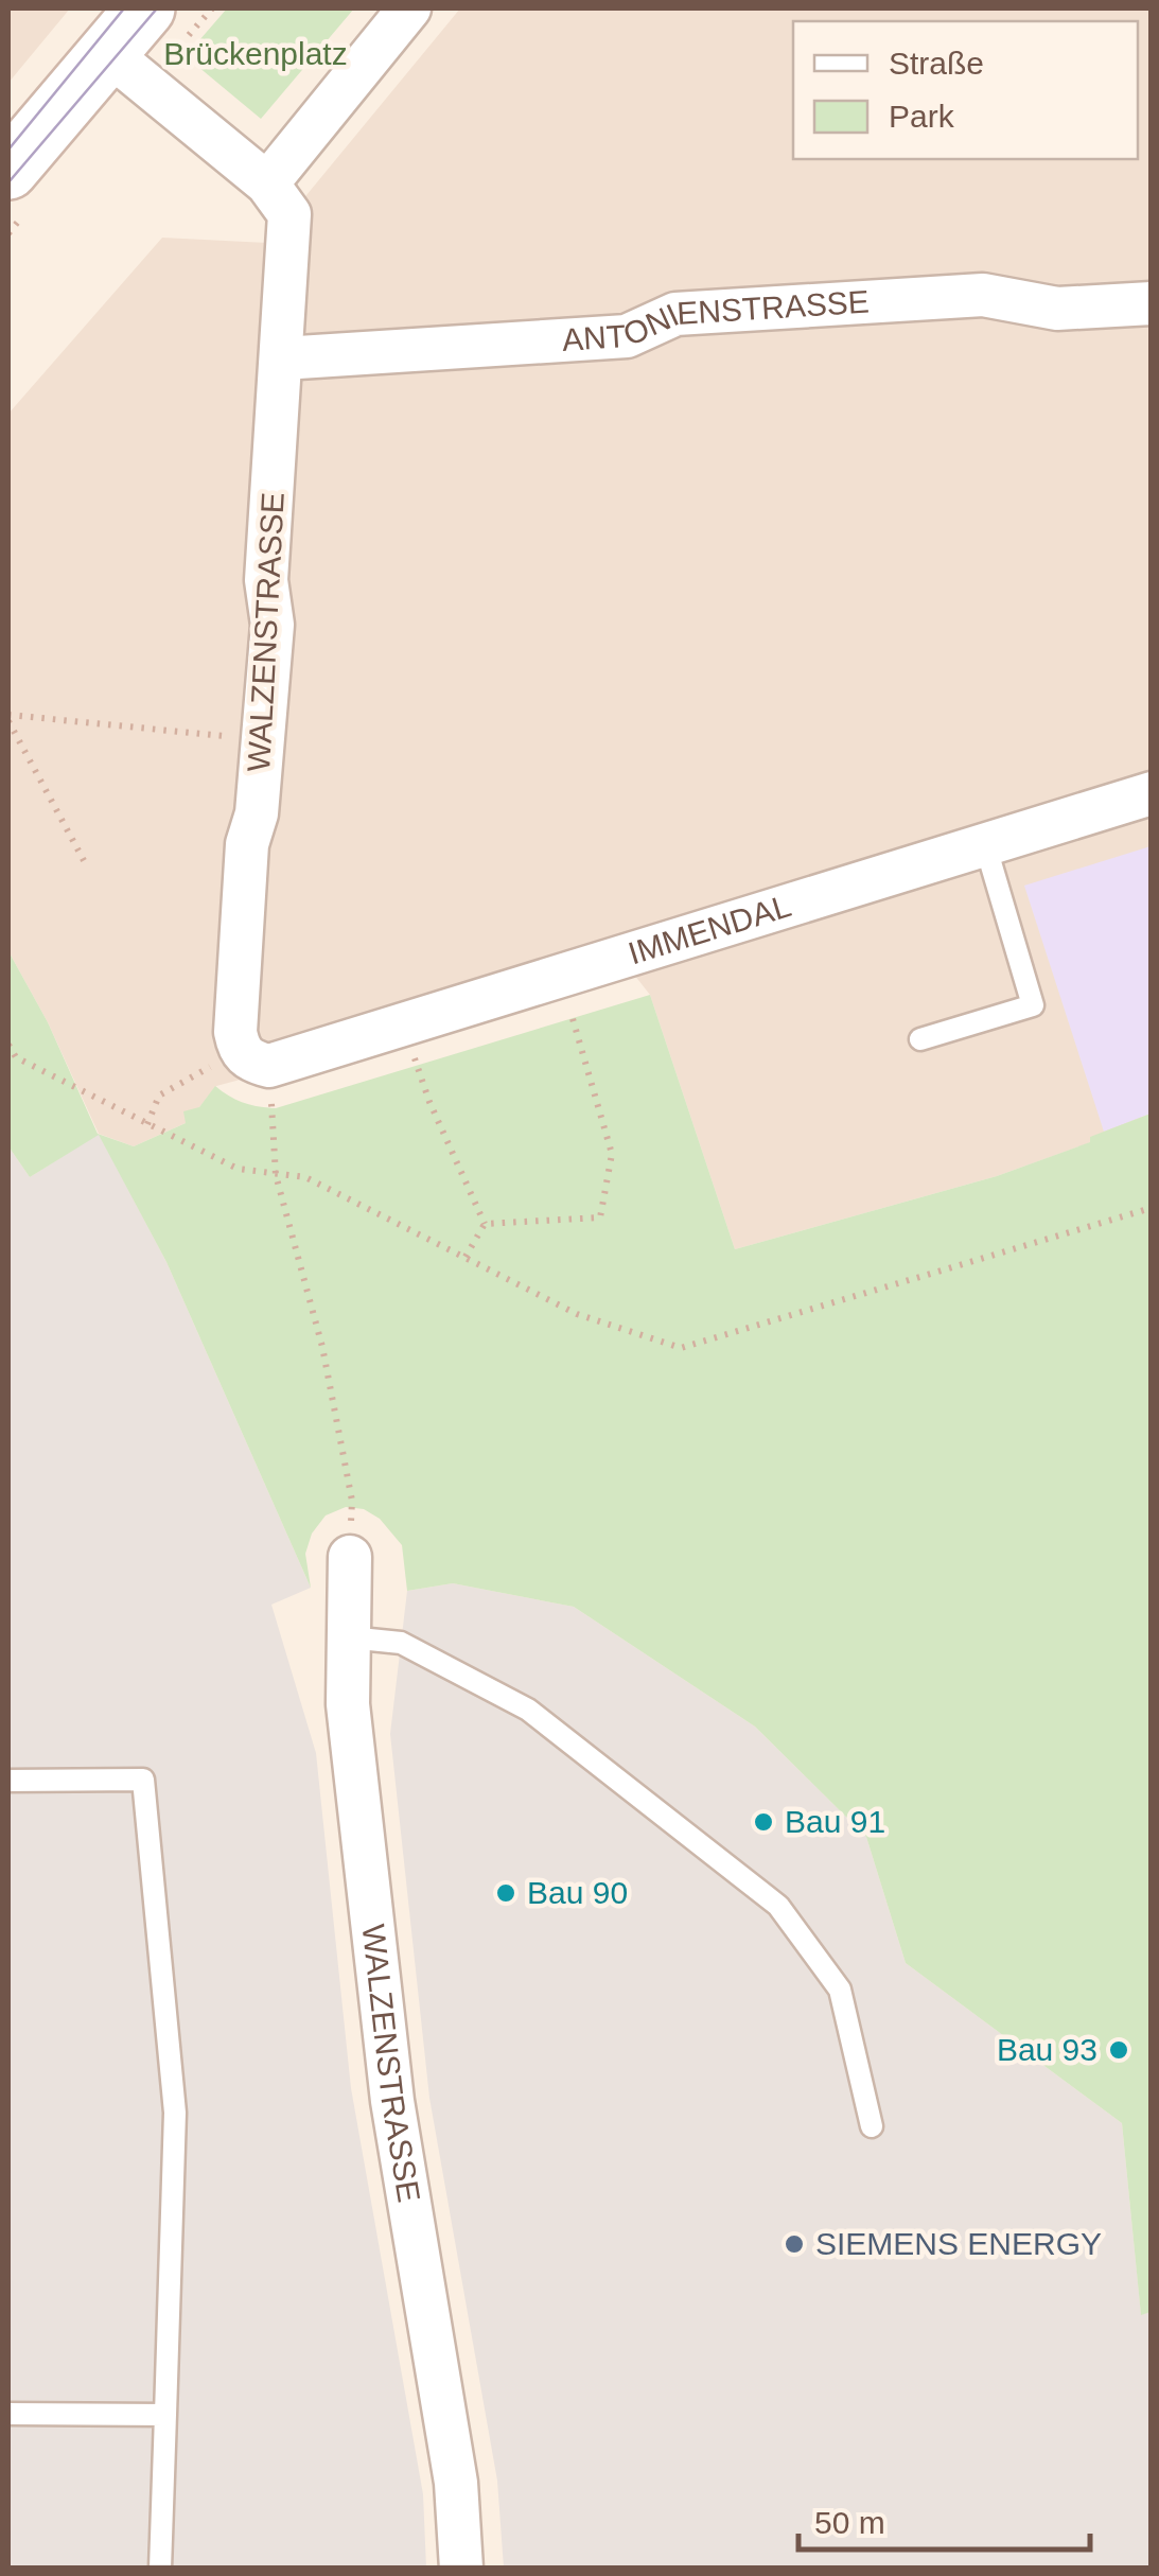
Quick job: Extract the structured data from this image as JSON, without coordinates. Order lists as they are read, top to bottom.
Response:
{
  "streets": {
    "street": ["ANTONIENSTRASSE", "WALZENSTRASSE", "IMMENDAL"]
  },
  "crossings": [
    ["ANTONIENSTRASSE", "WALZENSTRASSE"],
    ["WALZENSTRASSE", "IMMENDAL"]
  ],
  "parks": ["Brückenplatz"],
  "places": [
    "Bau 91",
    "Bau 90",
    "Bau 93",
    "SIEMENS ENERGY"
  ],
  "legend": ["Straße", "Park"],
  "scale_bar": "50 m"
}
